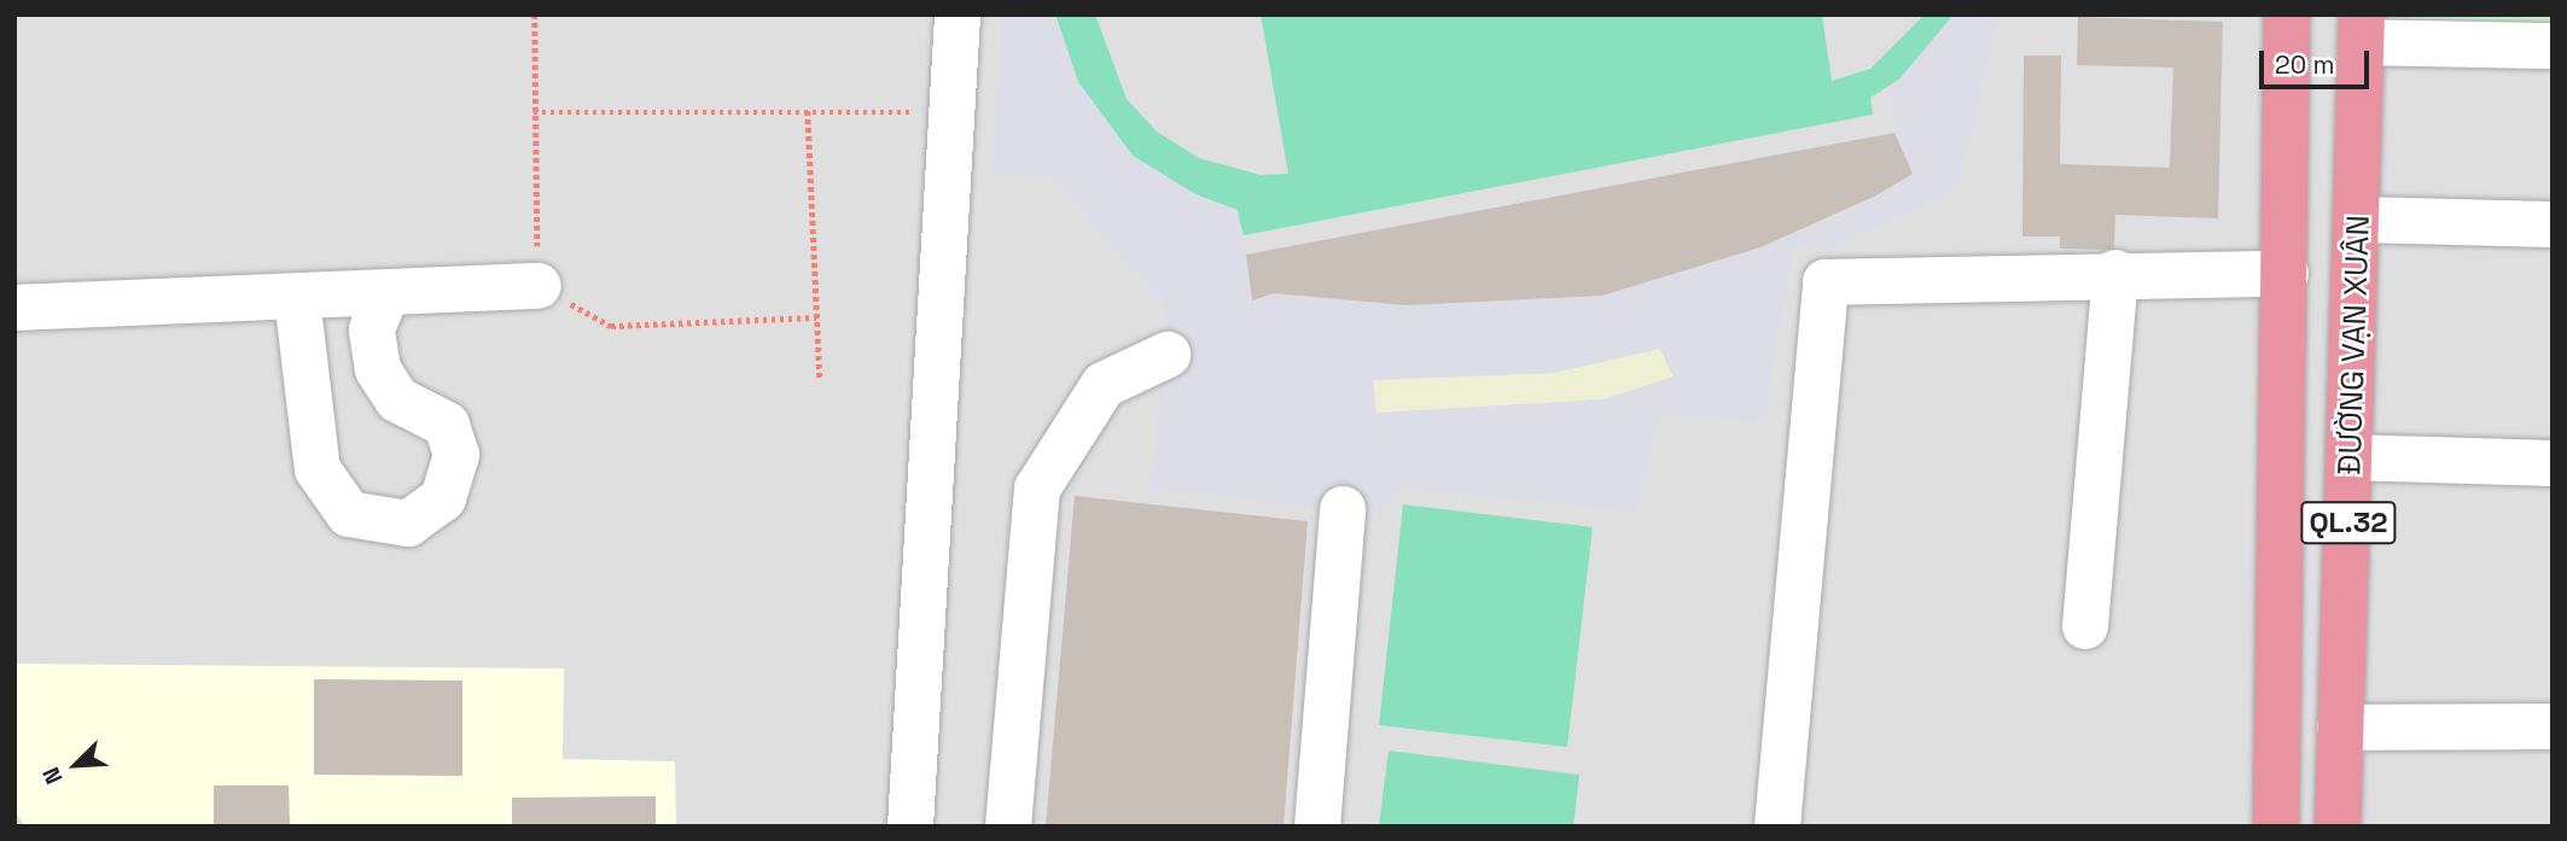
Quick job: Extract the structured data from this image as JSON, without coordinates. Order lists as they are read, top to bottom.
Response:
{
  "streets": {
    "highway": ["ĐƯỜNG VẠN XUÂN", "QL.32"]
  },
  "scale_bar": "20 m",
  "north": "bottom left"
}
